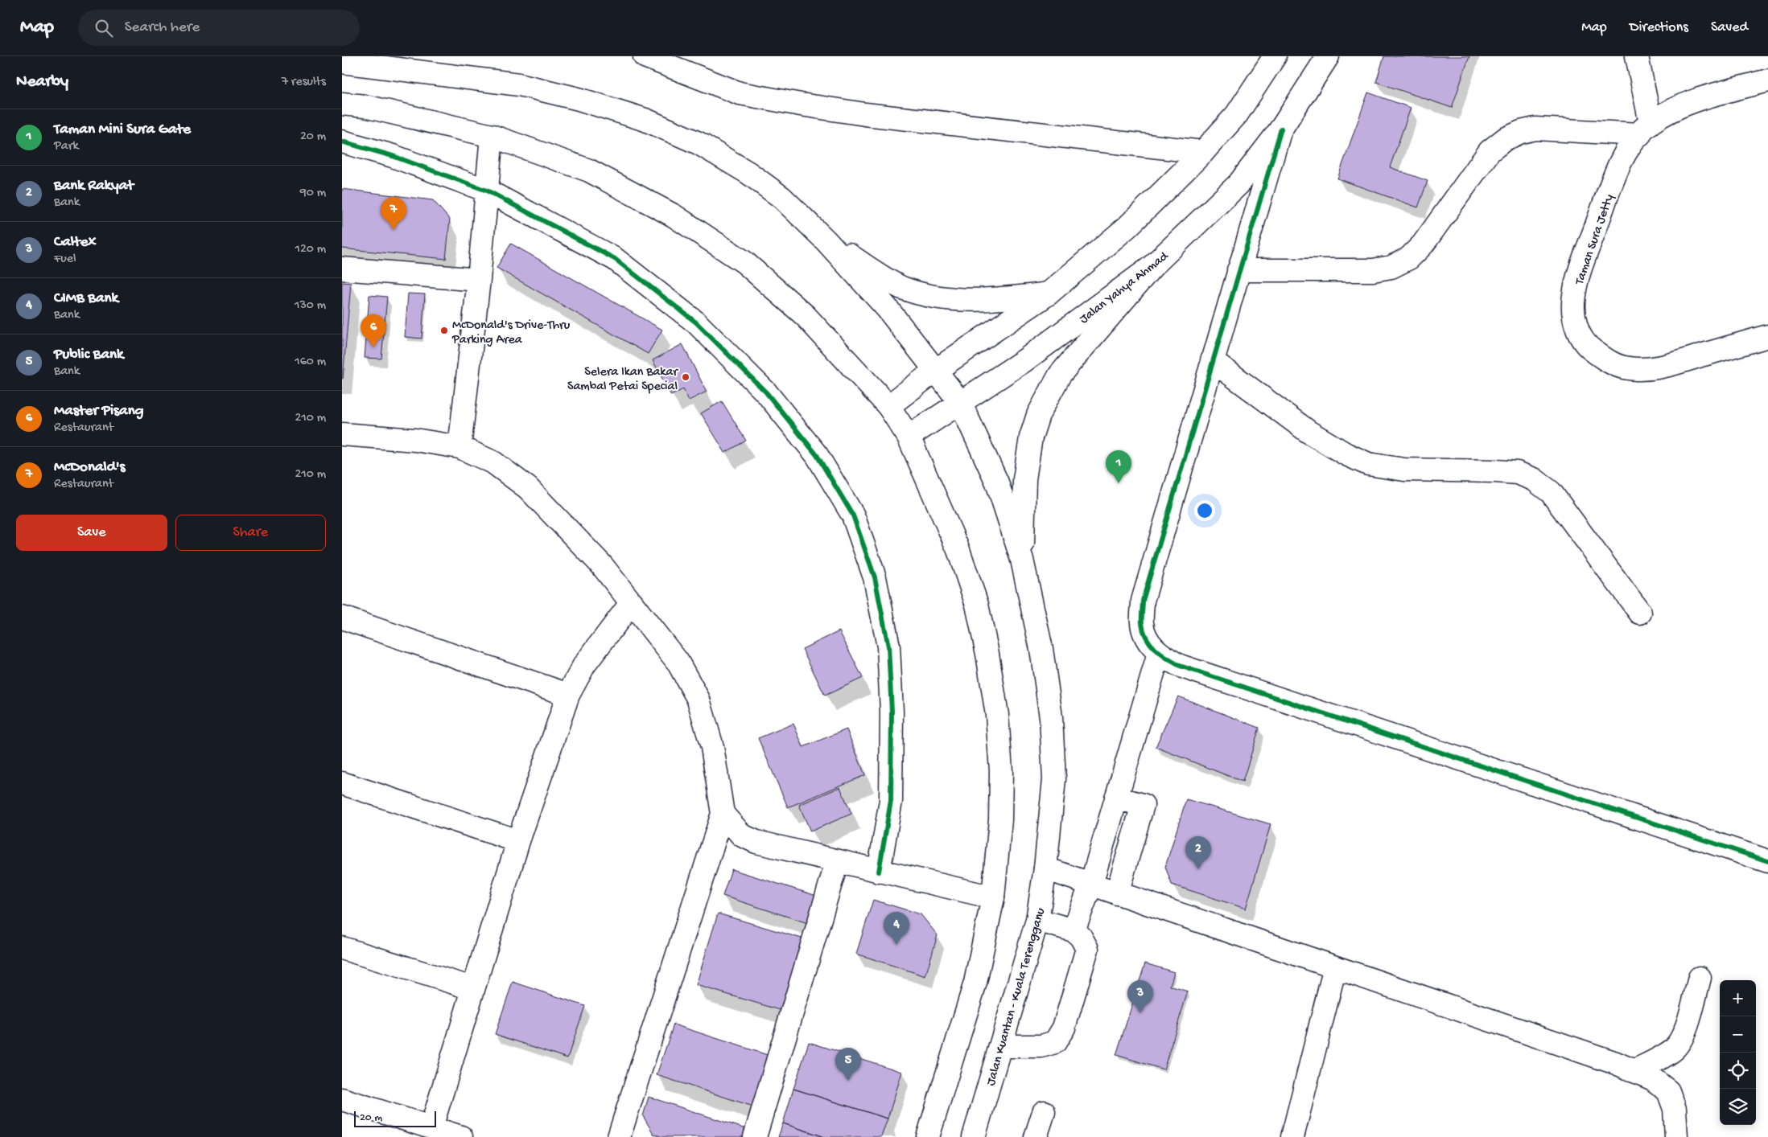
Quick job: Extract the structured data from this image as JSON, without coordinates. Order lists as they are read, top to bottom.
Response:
{
  "streets": {
    "main road": ["Taman Sura Jetty", "Jalan Yahya Ahmad", "Jalan Kuantan - Kuala Terengganu"]
  },
  "crossings": [
    ["Jalan Yahya Ahmad", "Jalan Kuantan - Kuala Terengganu"]
  ],
  "places": ["McDonald's Drive-Thru Parking Area", "Selera Ikan Bakar Sambal Petai Special"],
  "scale_bar": "20 m",
  "page": {
    "header": "Map",
    "search": "Search here",
    "nav": ["Map", "Directions", "Saved"],
    "heading": ["Nearby", "7 results"],
    "list": [
      {
        "mark": "1",
        "name": "Taman Mini Sura Gate",
        "note": "Park",
        "value": "20 m"
      },
      {
        "mark": "2",
        "name": "Bank Rakyat",
        "note": "Bank",
        "value": "90 m"
      },
      {
        "mark": "3",
        "name": "Caltex",
        "note": "Fuel",
        "value": "120 m"
      },
      {
        "mark": "4",
        "name": "CIMB Bank",
        "note": "Bank",
        "value": "130 m"
      },
      {
        "mark": "5",
        "name": "Public Bank",
        "note": "Bank",
        "value": "160 m"
      },
      {
        "mark": "6",
        "name": "Master Pisang",
        "note": "Restaurant",
        "value": "210 m"
      },
      {
        "mark": "7",
        "name": "McDonald's",
        "note": "Restaurant",
        "value": "210 m"
      }
    ],
    "pins": [
      "7",
      "6",
      "1",
      "2",
      "4",
      "3",
      "5"
    ],
    "buttons": ["Save", "Share"],
    "map_buttons": ["+", "−"],
    "scale": "20 m"
  }
}
